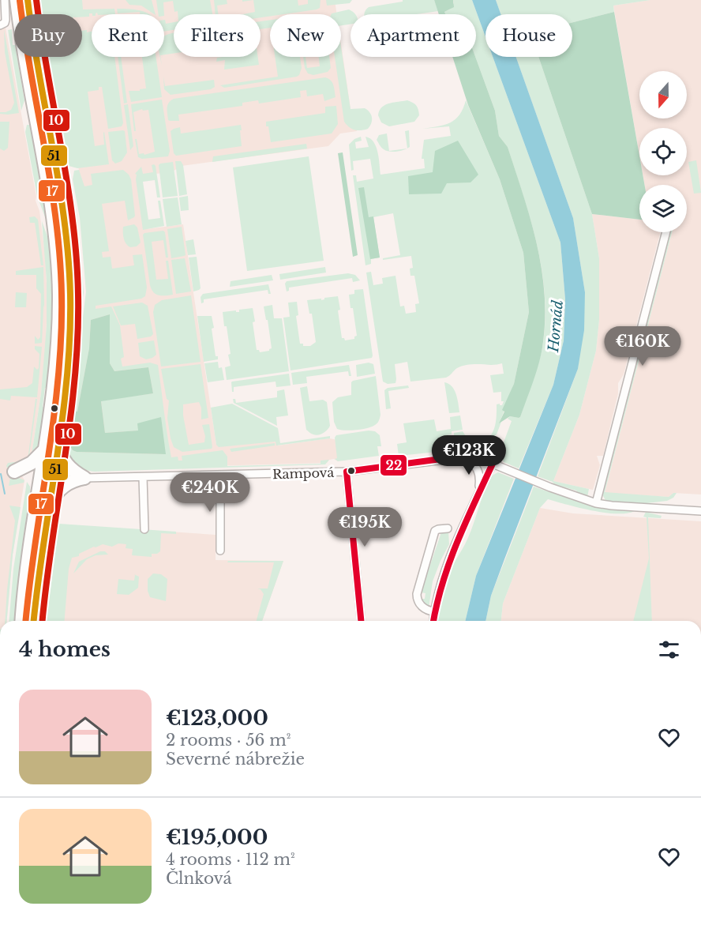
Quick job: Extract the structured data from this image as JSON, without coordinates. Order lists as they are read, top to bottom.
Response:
{
  "streets": {
    "street": ["Rampová"]
  },
  "water": ["Hornád"],
  "lines": [
    "transit line 51",
    "transit line 10",
    "transit line 17",
    "transit line 22"
  ],
  "north": "bottom",
  "page": {
    "chip": [
      "Buy",
      "Rent",
      "Filters",
      "New",
      "Apartment",
      "House"
    ],
    "price": [
      "€160K",
      "€123K",
      "€240K",
      "€195K"
    ],
    "heading": "4 homes",
    "list": [
      {
        "name": "€123,000",
        "note": "2 rooms · 56 m² · Severné nábrežie"
      },
      {
        "name": "€195,000",
        "note": "4 rooms · 112 m² · Člnková"
      }
    ]
  }
}
